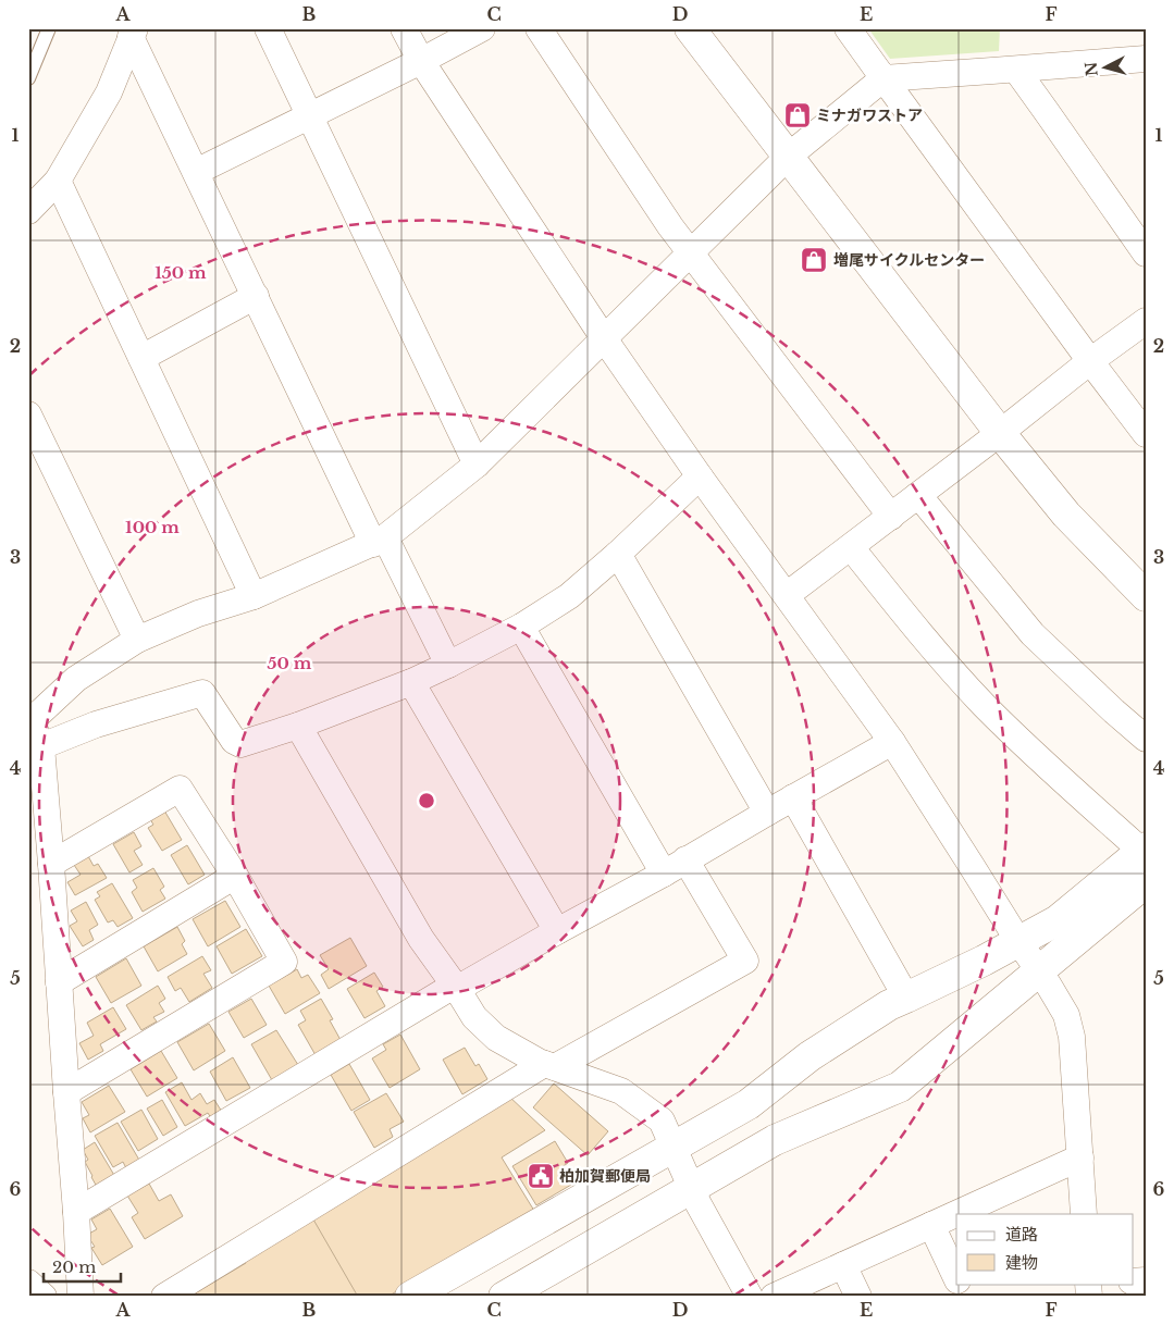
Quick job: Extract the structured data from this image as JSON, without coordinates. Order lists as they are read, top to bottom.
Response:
{
  "places": {
    "shop": ["ミナガワストア", "増尾サイクルセンター"],
    "public building": ["柏加賀郵便局"]
  },
  "legend": ["道路", "建物"],
  "scale_bar": "20 m",
  "north": "left",
  "grid": {
    "columns": [
      "A",
      "B",
      "C",
      "D",
      "E",
      "F"
    ],
    "rows": [
      "1",
      "2",
      "3",
      "4",
      "5",
      "6"
    ]
  },
  "rings": ["150 m", "100 m", "50 m"]
}
